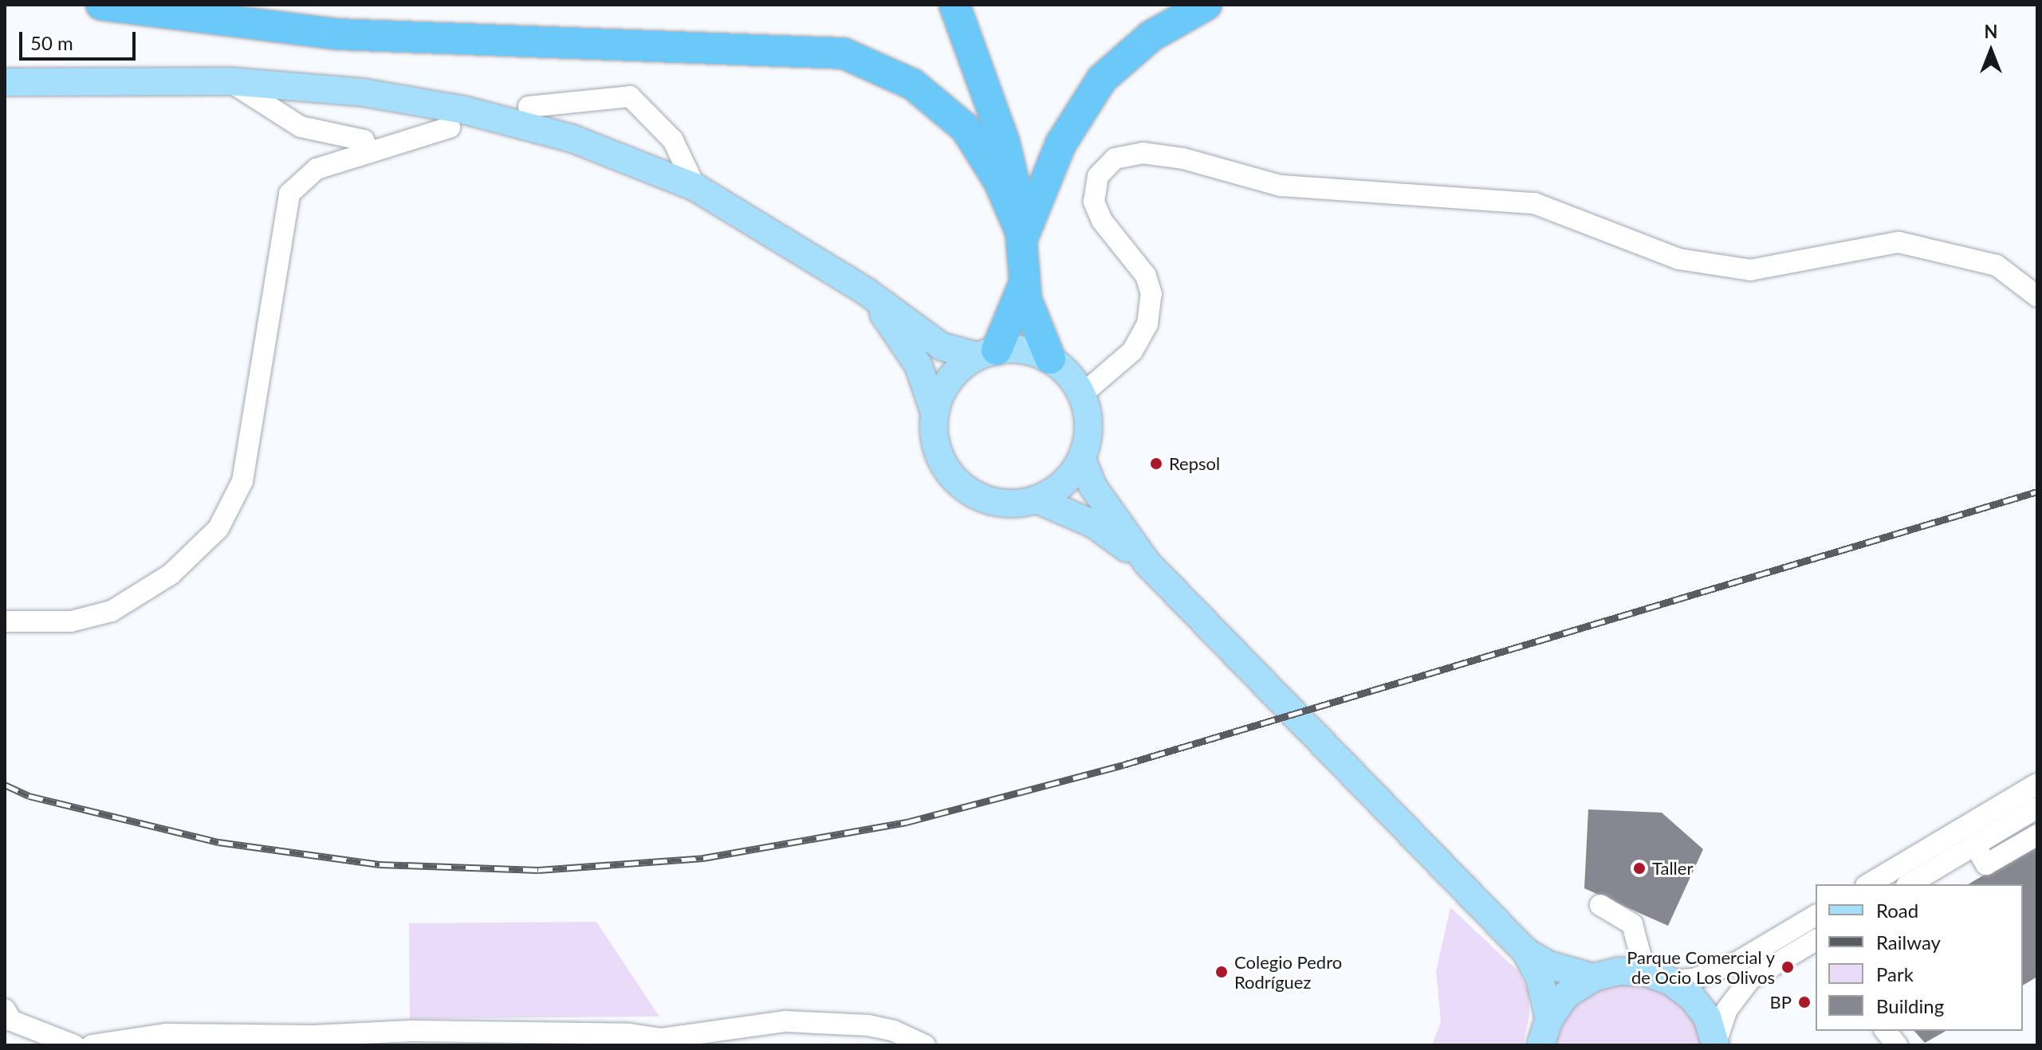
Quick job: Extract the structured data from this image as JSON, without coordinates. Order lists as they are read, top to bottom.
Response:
{
  "places": [
    "Repsol",
    "Taller",
    "Parque Comercial y de Ocio Los Olivos",
    "Colegio Pedro Rodríguez",
    "BP"
  ],
  "legend": [
    "Road",
    "Railway",
    "Park",
    "Building"
  ],
  "scale_bar": "50 m",
  "north": "top"
}
